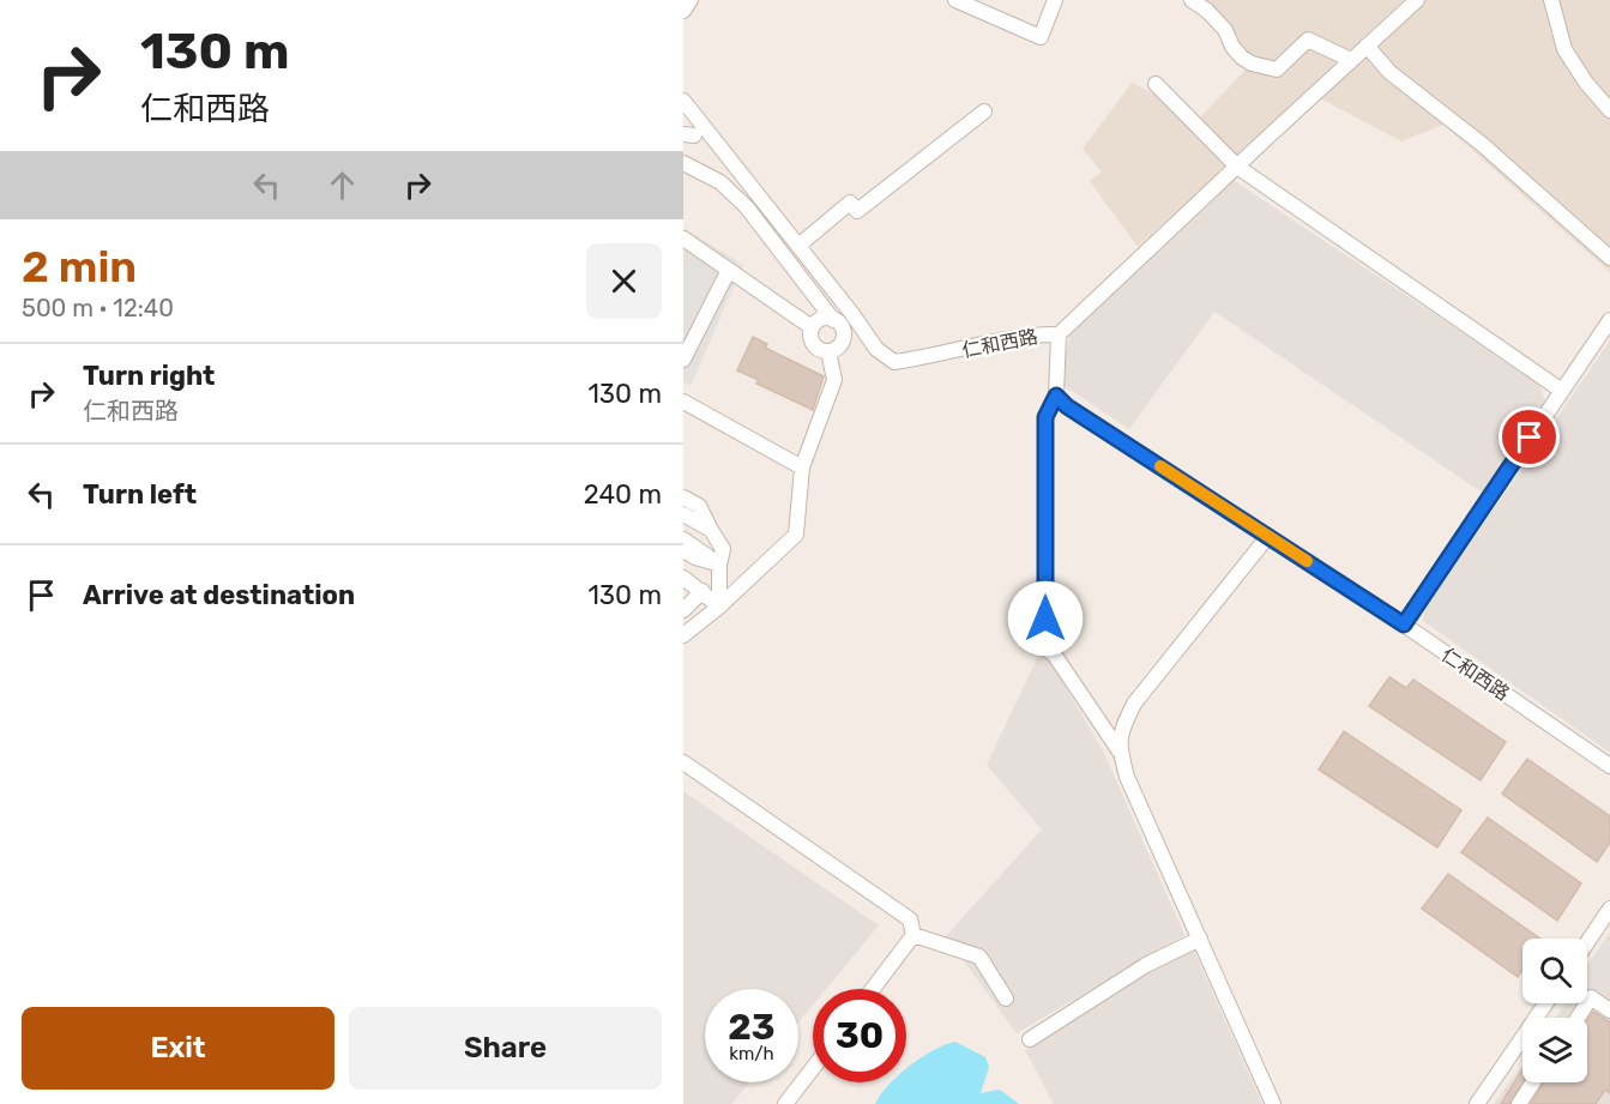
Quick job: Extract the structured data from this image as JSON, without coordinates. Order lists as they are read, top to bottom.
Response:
{
  "streets": {
    "street": ["仁和西路"]
  },
  "page": {
    "turn": ["130 m", "仁和西路"],
    "heading": ["2 min", "500 m · 12:40"],
    "list": [
      {
        "name": "Turn right",
        "note": "仁和西路",
        "value": "130 m"
      },
      {
        "name": "Turn left",
        "value": "240 m"
      },
      {
        "name": "Arrive at destination",
        "value": "130 m"
      }
    ],
    "speed": "23 km/h",
    "limit": "30",
    "buttons": ["Exit", "Share"]
  }
}
